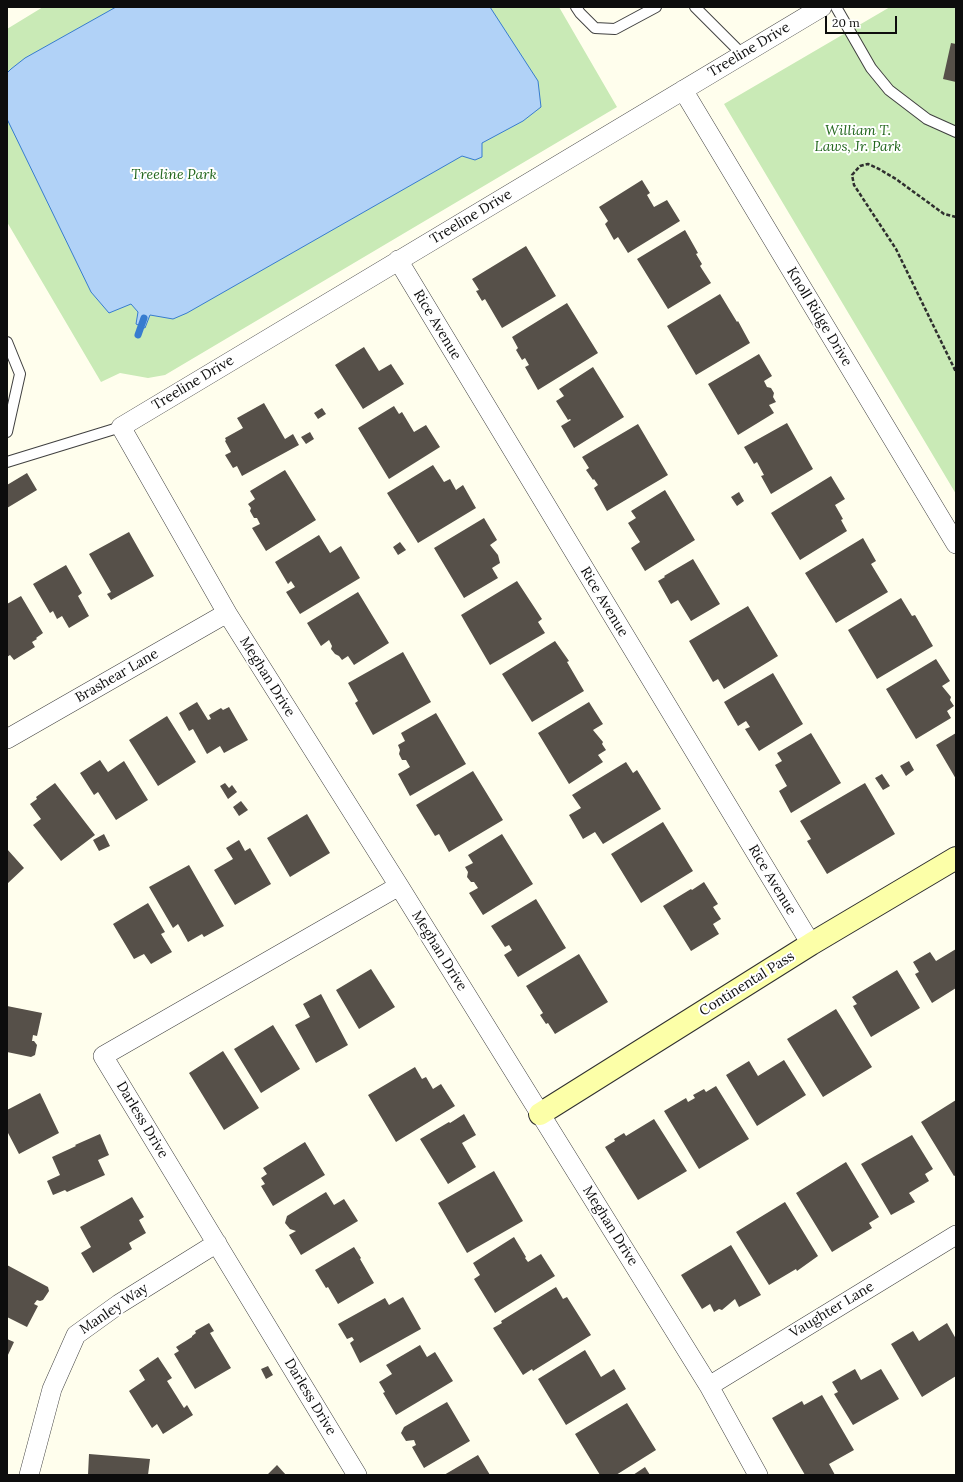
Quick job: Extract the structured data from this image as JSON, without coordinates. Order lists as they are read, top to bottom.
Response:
{
  "streets": {
    "street": [
      "Treeline Drive",
      "Knoll Ridge Drive",
      "Rice Avenue",
      "Brashear Lane",
      "Meghan Drive",
      "Continental Pass",
      "Darless Drive",
      "Manley Way",
      "Vaughter Lane"
    ]
  },
  "crossings": [
    ["Treeline Drive", "Knoll Ridge Drive"],
    ["Treeline Drive", "Rice Avenue"],
    ["Treeline Drive", "Meghan Drive"],
    ["Rice Avenue", "Continental Pass"],
    ["Brashear Lane", "Meghan Drive"],
    ["Meghan Drive", "Continental Pass"],
    ["Meghan Drive", "Darless Drive"],
    ["Meghan Drive", "Vaughter Lane"],
    ["Darless Drive", "Manley Way"]
  ],
  "parks": ["William T. Laws, Jr. Park", "Treeline Park"],
  "scale_bar": "20 m"
}
